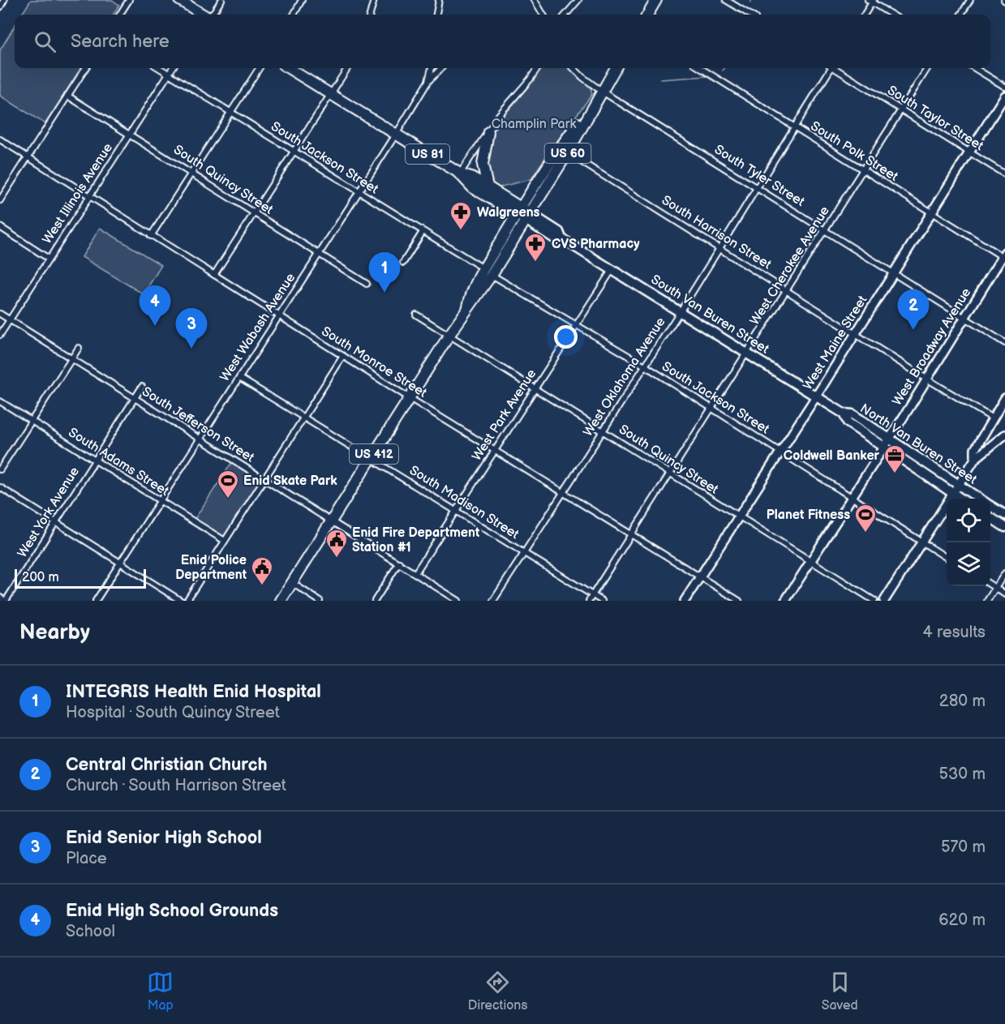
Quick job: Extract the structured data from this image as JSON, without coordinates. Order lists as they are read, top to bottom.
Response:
{
  "streets": {
    "highway": [
      "US 60",
      "US 81",
      "South Van Buren Street",
      "US 412"
    ],
    "main road": ["West Maine Street", "West Broadway Avenue", "North Van Buren Street"],
    "street": [
      "South Taylor Street",
      "South Polk Street",
      "South Jackson Street",
      "South Tyler Street",
      "South Quincy Street",
      "West Illinois Avenue",
      "South Harrison Street",
      "West Cherokee Avenue",
      "West Wabash Avenue",
      "South Monroe Street",
      "West Oklahoma Avenue",
      "West Park Avenue",
      "South Jefferson Street",
      "South Adams Street",
      "South Madison Street",
      "West York Avenue"
    ]
  },
  "crossings": [
    ["South Taylor Street", "West Cherokee Avenue"],
    ["South Taylor Street", "West Maine Street"],
    ["South Polk Street", "West Cherokee Avenue"],
    ["South Polk Street", "West Maine Street"],
    ["South Polk Street", "West Broadway Avenue"],
    ["South Polk Street", "West Oklahoma Avenue"],
    ["US 60", "South Tyler Street"],
    ["US 60", "South Harrison Street"],
    ["US 60", "South Van Buren Street"],
    ["US 60", "US 412"],
    ["South Jackson Street", "West Illinois Avenue"],
    ["South Jackson Street", "West Cherokee Avenue"],
    ["South Jackson Street", "West Wabash Avenue"],
    ["South Jackson Street", "West Maine Street"],
    ["South Jackson Street", "West Broadway Avenue"],
    ["South Jackson Street", "West Oklahoma Avenue"],
    ["South Jackson Street", "West Park Avenue"],
    ["South Jackson Street", "US 412"],
    ["South Tyler Street", "West Cherokee Avenue"],
    ["South Tyler Street", "West Maine Street"],
    ["South Tyler Street", "West Broadway Avenue"],
    ["South Tyler Street", "West Oklahoma Avenue"],
    ["South Quincy Street", "West Illinois Avenue"],
    ["South Quincy Street", "West Cherokee Avenue"],
    ["South Quincy Street", "West Wabash Avenue"],
    ["South Quincy Street", "West Maine Street"],
    ["South Quincy Street", "West Broadway Avenue"],
    ["South Quincy Street", "West Oklahoma Avenue"],
    ["South Quincy Street", "West Park Avenue"],
    ["South Quincy Street", "US 412"],
    ["West Illinois Avenue", "South Monroe Street"],
    ["West Illinois Avenue", "South Jefferson Street"],
    ["South Harrison Street", "West Cherokee Avenue"],
    ["South Harrison Street", "West Maine Street"],
    ["South Harrison Street", "West Broadway Avenue"],
    ["South Harrison Street", "West Oklahoma Avenue"],
    ["West Cherokee Avenue", "South Van Buren Street"],
    ["West Cherokee Avenue", "South Monroe Street"],
    ["West Cherokee Avenue", "South Madison Street"],
    ["South Van Buren Street", "West Wabash Avenue"],
    ["South Van Buren Street", "West Maine Street"],
    ["South Van Buren Street", "West Oklahoma Avenue"],
    ["South Van Buren Street", "West Park Avenue"],
    ["South Van Buren Street", "North Van Buren Street"],
    ["South Van Buren Street", "US 412"],
    ["West Wabash Avenue", "South Monroe Street"],
    ["West Wabash Avenue", "South Jefferson Street"],
    ["West Wabash Avenue", "South Adams Street"],
    ["West Wabash Avenue", "South Madison Street"],
    ["West Maine Street", "South Monroe Street"],
    ["West Broadway Avenue", "North Van Buren Street"],
    ["South Monroe Street", "West Oklahoma Avenue"],
    ["South Monroe Street", "West Park Avenue"],
    ["South Monroe Street", "US 412"],
    ["West Oklahoma Avenue", "South Madison Street"],
    ["West Park Avenue", "South Jefferson Street"],
    ["West Park Avenue", "South Madison Street"],
    ["South Jefferson Street", "US 412"],
    ["South Jefferson Street", "West York Avenue"],
    ["US 412", "South Madison Street"],
    ["South Adams Street", "West York Avenue"]
  ],
  "parks": ["Champlin Park"],
  "places": {
    "pharmacy": ["Walgreens", "CVS Pharmacy"],
    "office": ["Coldwell Banker"],
    "sports": ["Enid Skate Park", "Planet Fitness"],
    "public building": ["Enid Fire Department Station #1", "Enid Police Department"]
  },
  "scale_bar": "200 m",
  "page": {
    "search": "Search here",
    "pins": [
      "1",
      "4",
      "2",
      "3"
    ],
    "scale": "200 m",
    "heading": ["Nearby", "4 results"],
    "list": [
      {
        "mark": "1",
        "name": "INTEGRIS Health Enid Hospital",
        "note": "Hospital · South Quincy Street",
        "value": "280 m"
      },
      {
        "mark": "2",
        "name": "Central Christian Church",
        "note": "Church · South Harrison Street",
        "value": "530 m"
      },
      {
        "mark": "3",
        "name": "Enid Senior High School",
        "note": "Place",
        "value": "570 m"
      },
      {
        "mark": "4",
        "name": "Enid High School Grounds",
        "note": "School",
        "value": "620 m"
      }
    ],
    "nav": ["Map", "Directions", "Saved"]
  }
}
